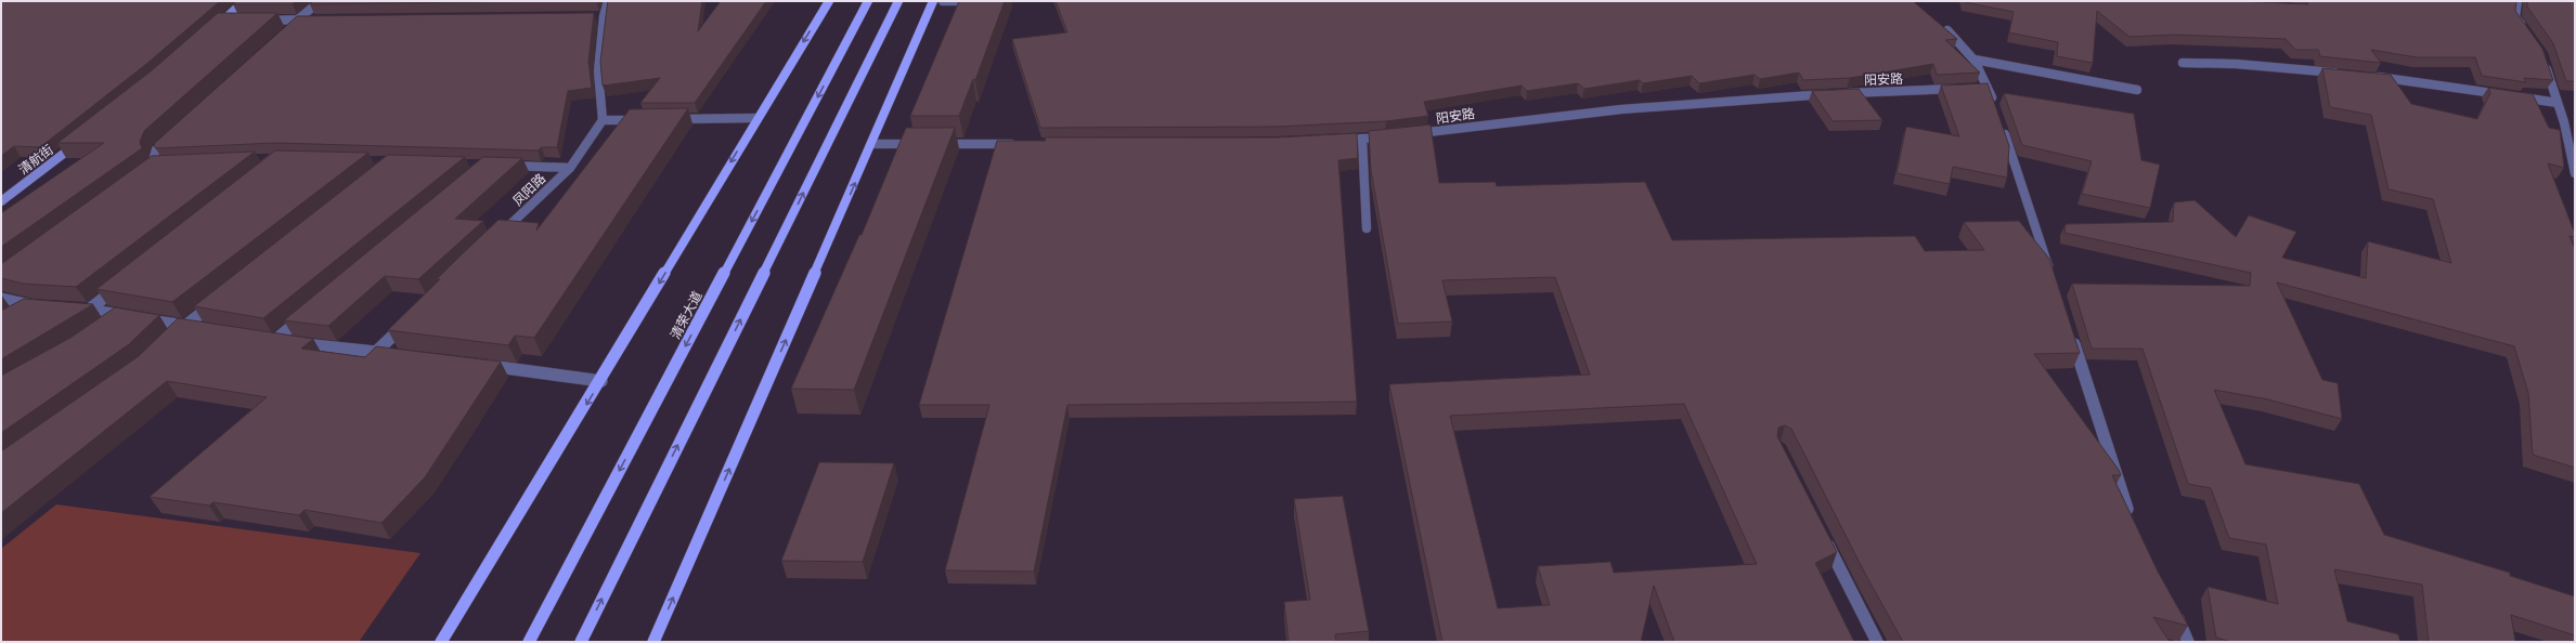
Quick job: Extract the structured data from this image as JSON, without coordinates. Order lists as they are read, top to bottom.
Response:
{
  "streets": {
    "main road": ["清荣大道"],
    "street": ["阳安路", "清航街", "凤阳路"]
  }
}
